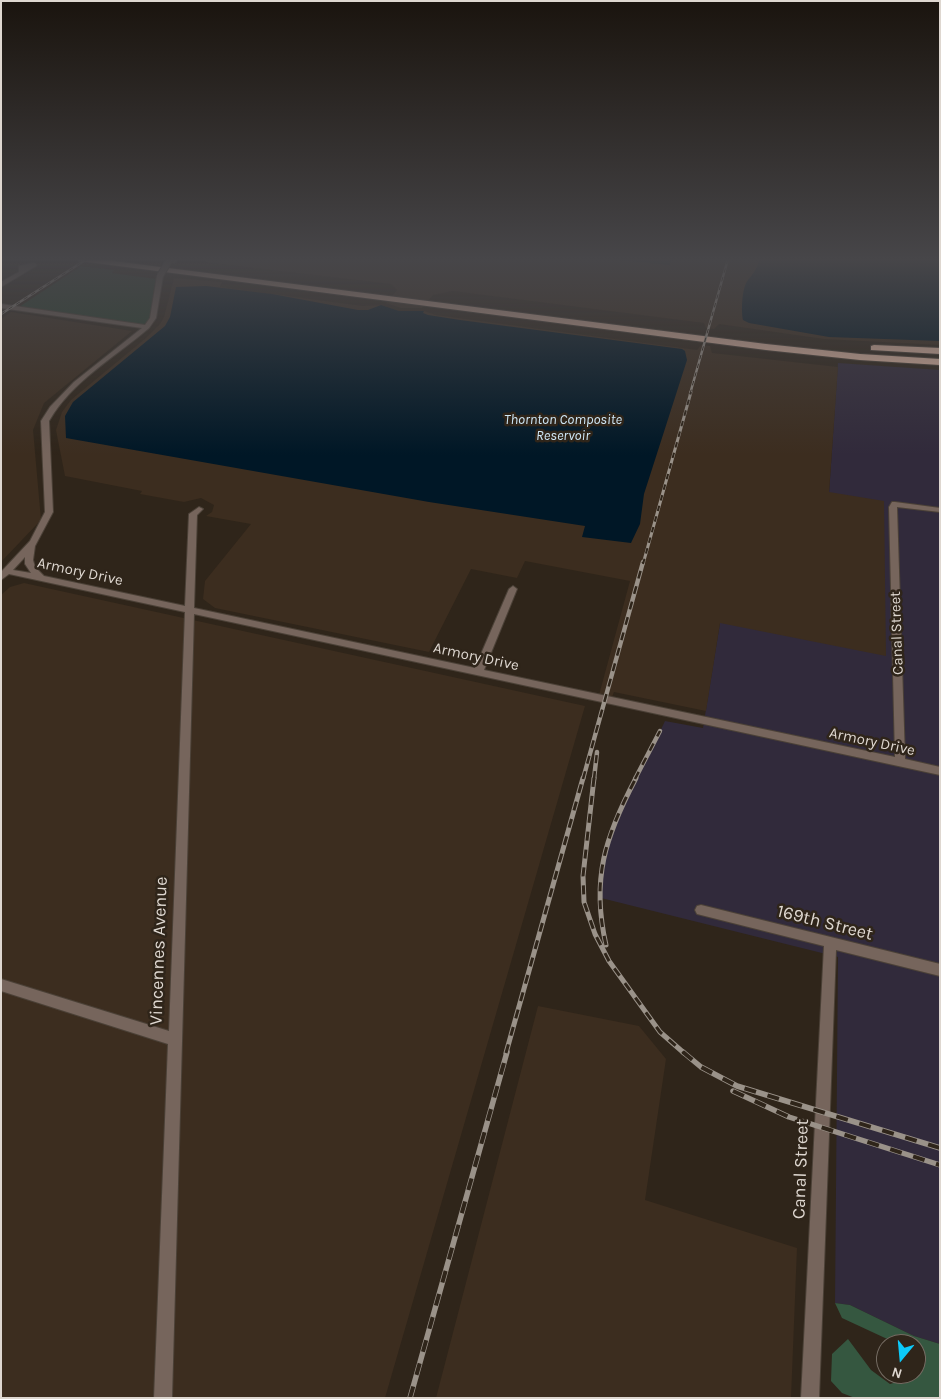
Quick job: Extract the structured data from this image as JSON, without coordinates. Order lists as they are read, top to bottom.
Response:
{
  "streets": {
    "street": [
      "Armory Drive",
      "Canal Street",
      "169th Street",
      "Vincennes Avenue"
    ]
  },
  "crossings": [
    ["Armory Drive", "Canal Street"],
    ["Armory Drive", "Vincennes Avenue"],
    ["Canal Street", "169th Street"]
  ],
  "water": ["Thornton Composite Reservoir"],
  "north": "bottom"
}
